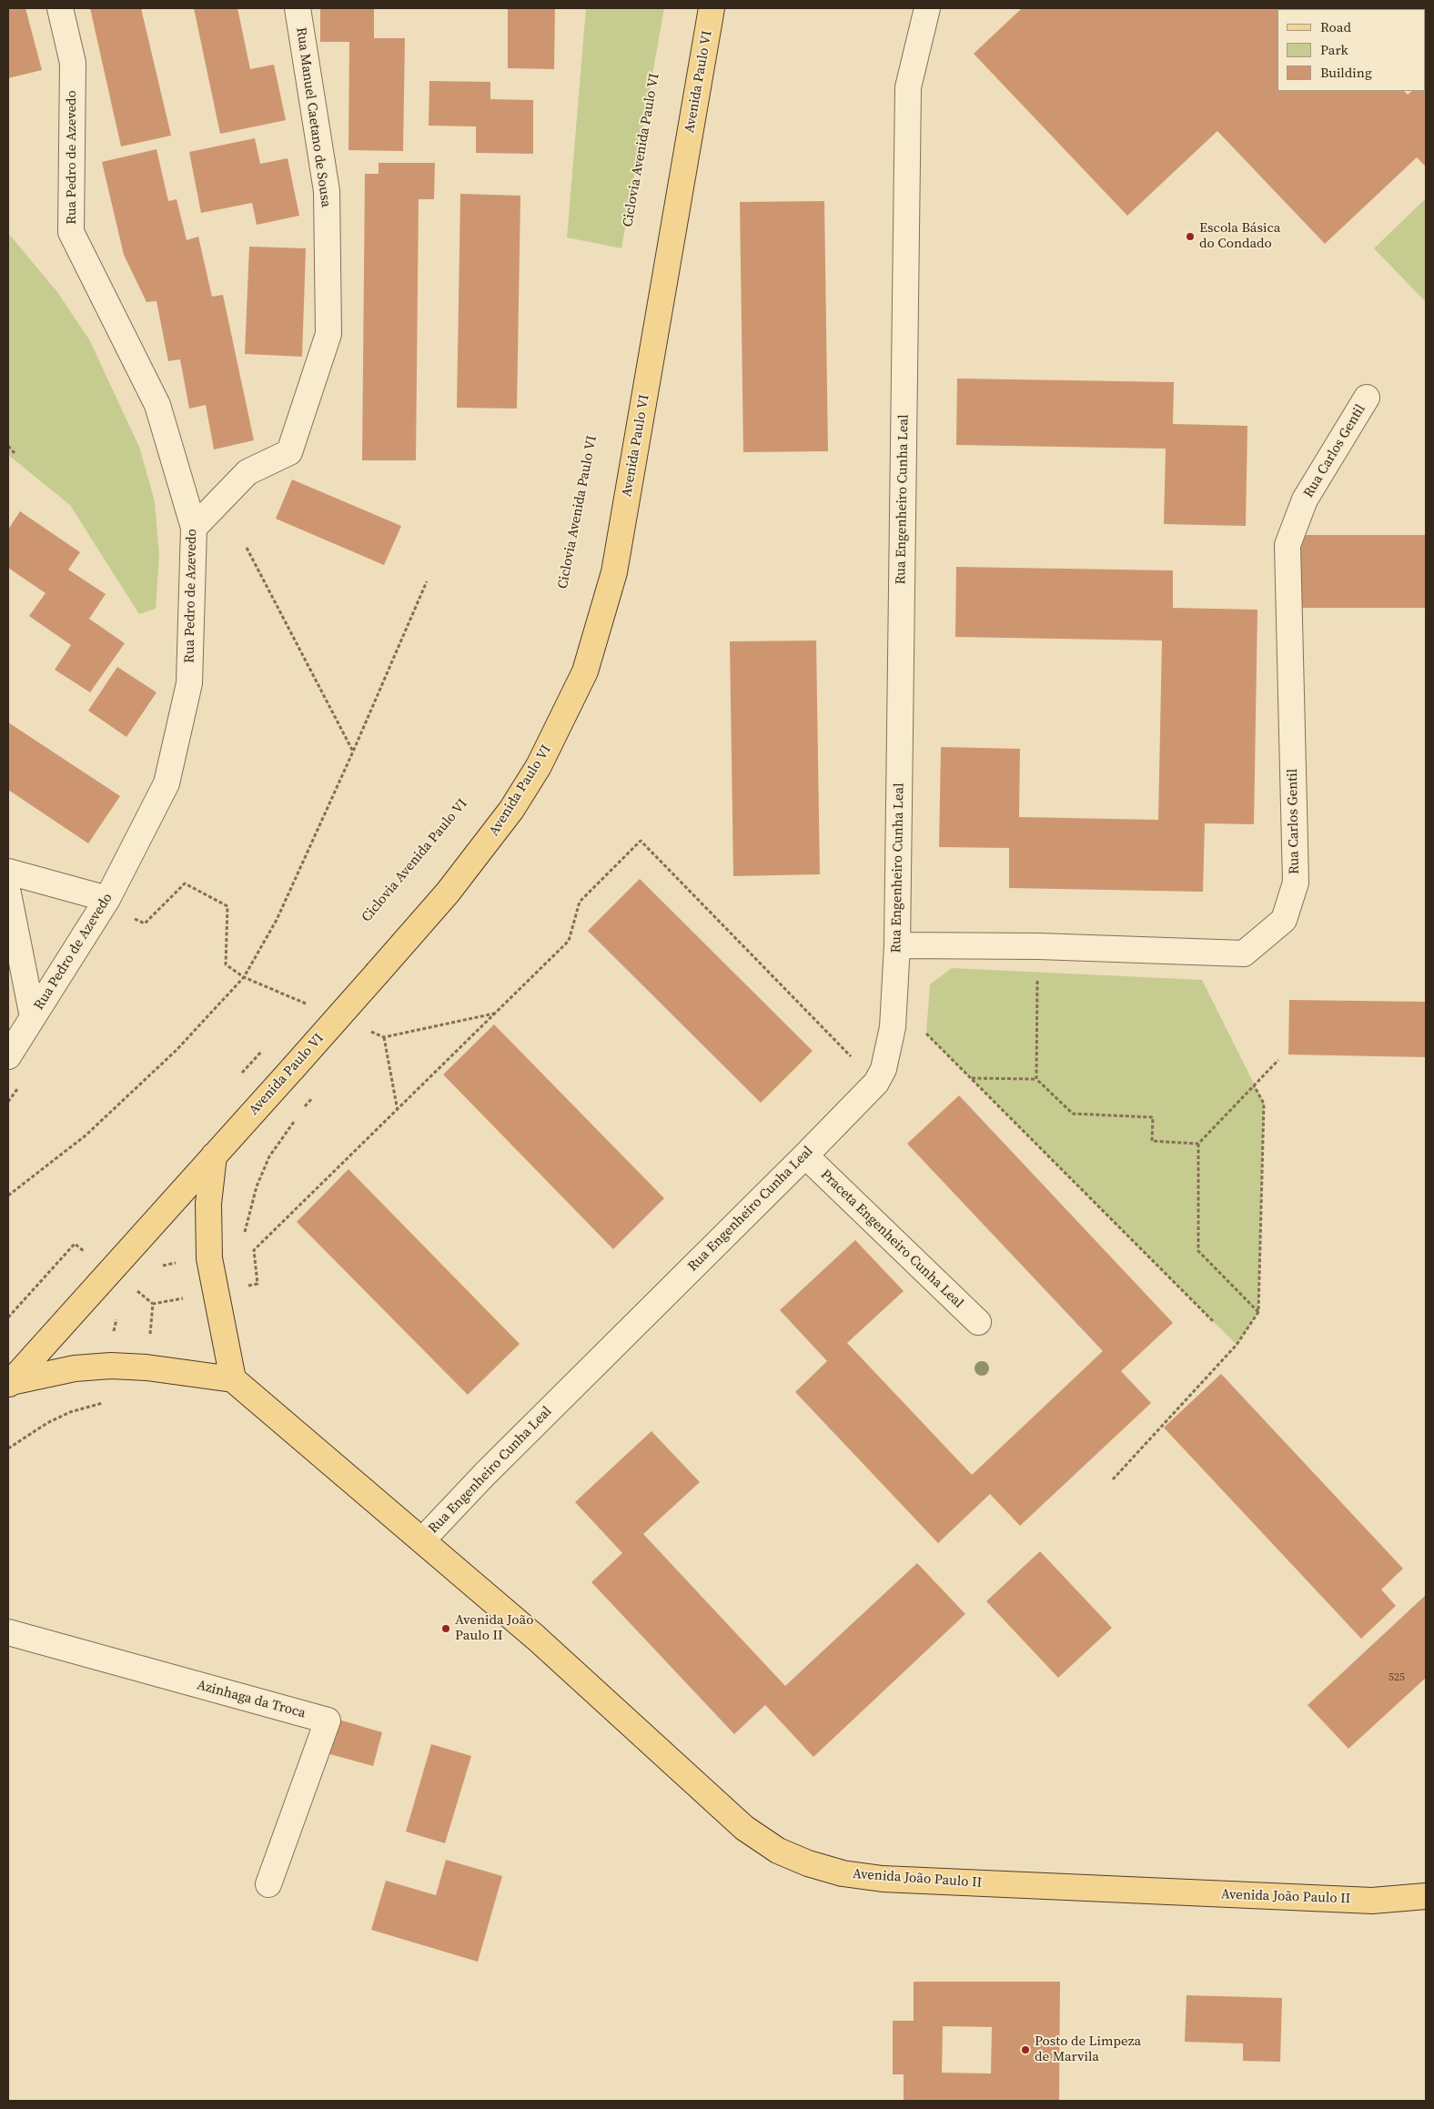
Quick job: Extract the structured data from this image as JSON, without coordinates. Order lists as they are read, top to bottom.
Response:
{
  "streets": {
    "main road": ["Avenida Paulo VI", "Avenida João Paulo II"],
    "street": [
      "Rua Manuel Caetano de Sousa",
      "Rua Pedro de Azevedo",
      "Rua Carlos Gentil",
      "Rua Engenheiro Cunha Leal",
      "Praceta Engenheiro Cunha Leal",
      "Azinhaga da Troca"
    ]
  },
  "crossings": [
    ["Rua Manuel Caetano de Sousa", "Rua Pedro de Azevedo"],
    ["Rua Carlos Gentil", "Rua Engenheiro Cunha Leal"],
    ["Rua Engenheiro Cunha Leal", "Praceta Engenheiro Cunha Leal"],
    ["Rua Engenheiro Cunha Leal", "Avenida João Paulo II"]
  ],
  "places": ["Escola Básica do Condado", "Avenida João Paulo II", "Posto de Limpeza de Marvila"],
  "house_numbers": ["525"],
  "legend": ["Road", "Park", "Building"]
}
